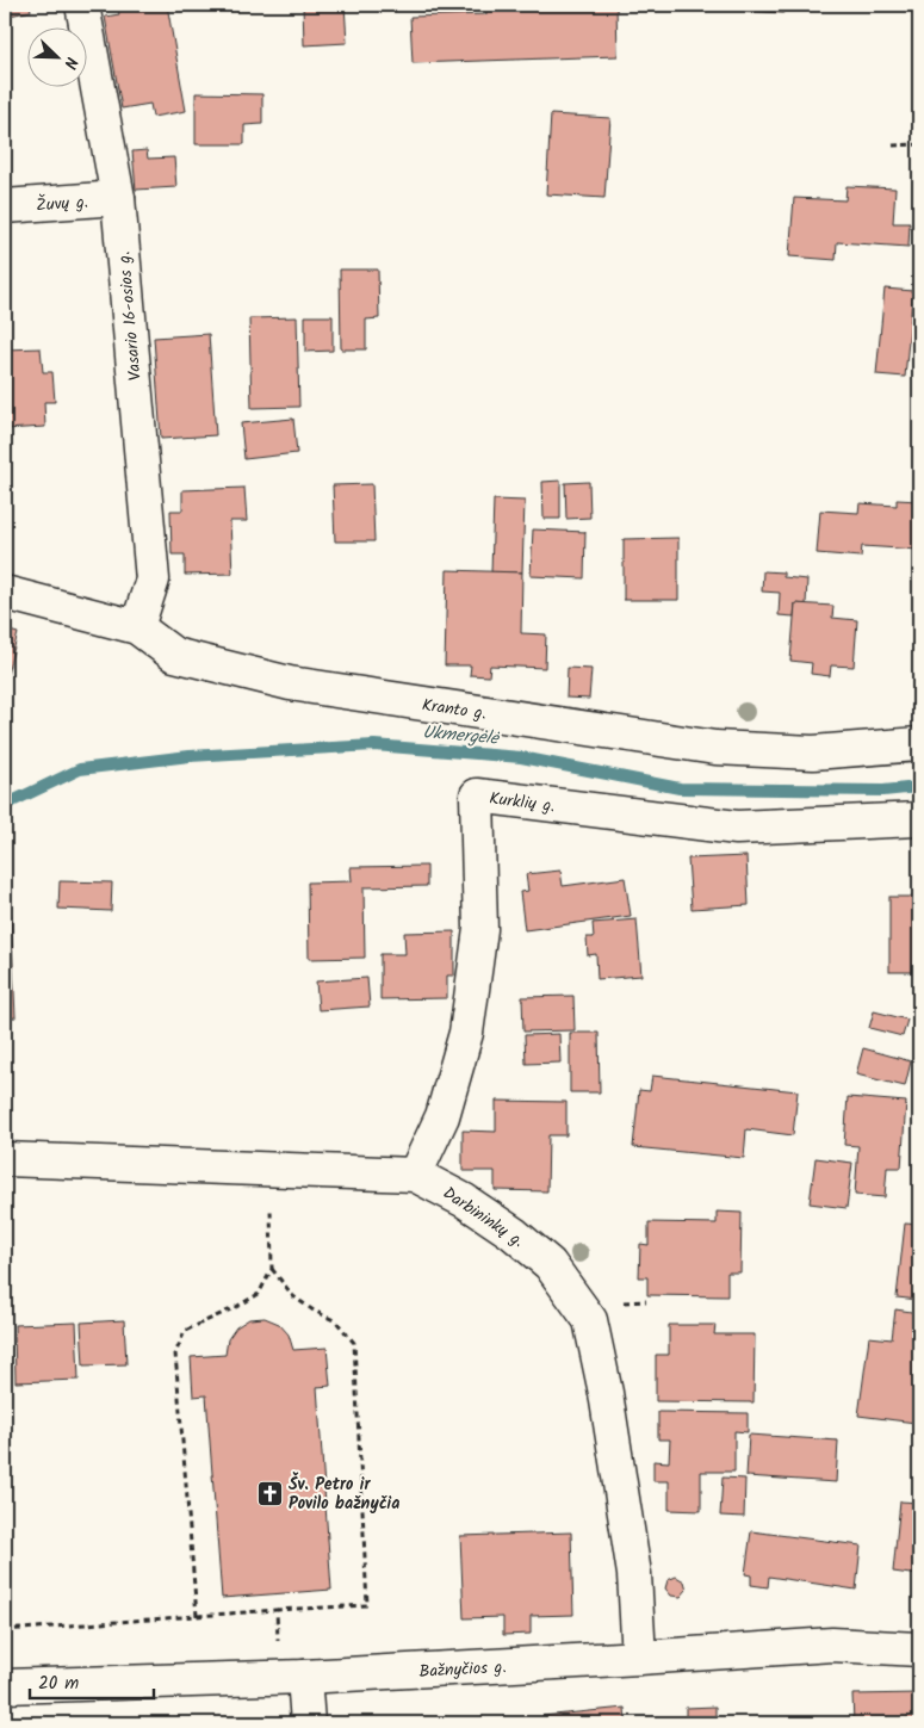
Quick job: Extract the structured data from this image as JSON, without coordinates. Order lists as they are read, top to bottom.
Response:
{
  "streets": {
    "street": [
      "Žuvų g.",
      "Vasario 16-osios g.",
      "Kranto g.",
      "Kurklių g.",
      "Darbininkų g.",
      "Bažnyčios g."
    ]
  },
  "crossings": [
    ["Žuvų g.", "Vasario 16-osios g."],
    ["Vasario 16-osios g.", "Kranto g."],
    ["Kurklių g.", "Darbininkų g."],
    ["Darbininkų g.", "Bažnyčios g."]
  ],
  "water": ["Ukmergėlė"],
  "places": {
    "church": ["Šv. Petro ir Povilo bažnyčia"]
  },
  "scale_bar": "20 m",
  "north": "bottom right"
}
